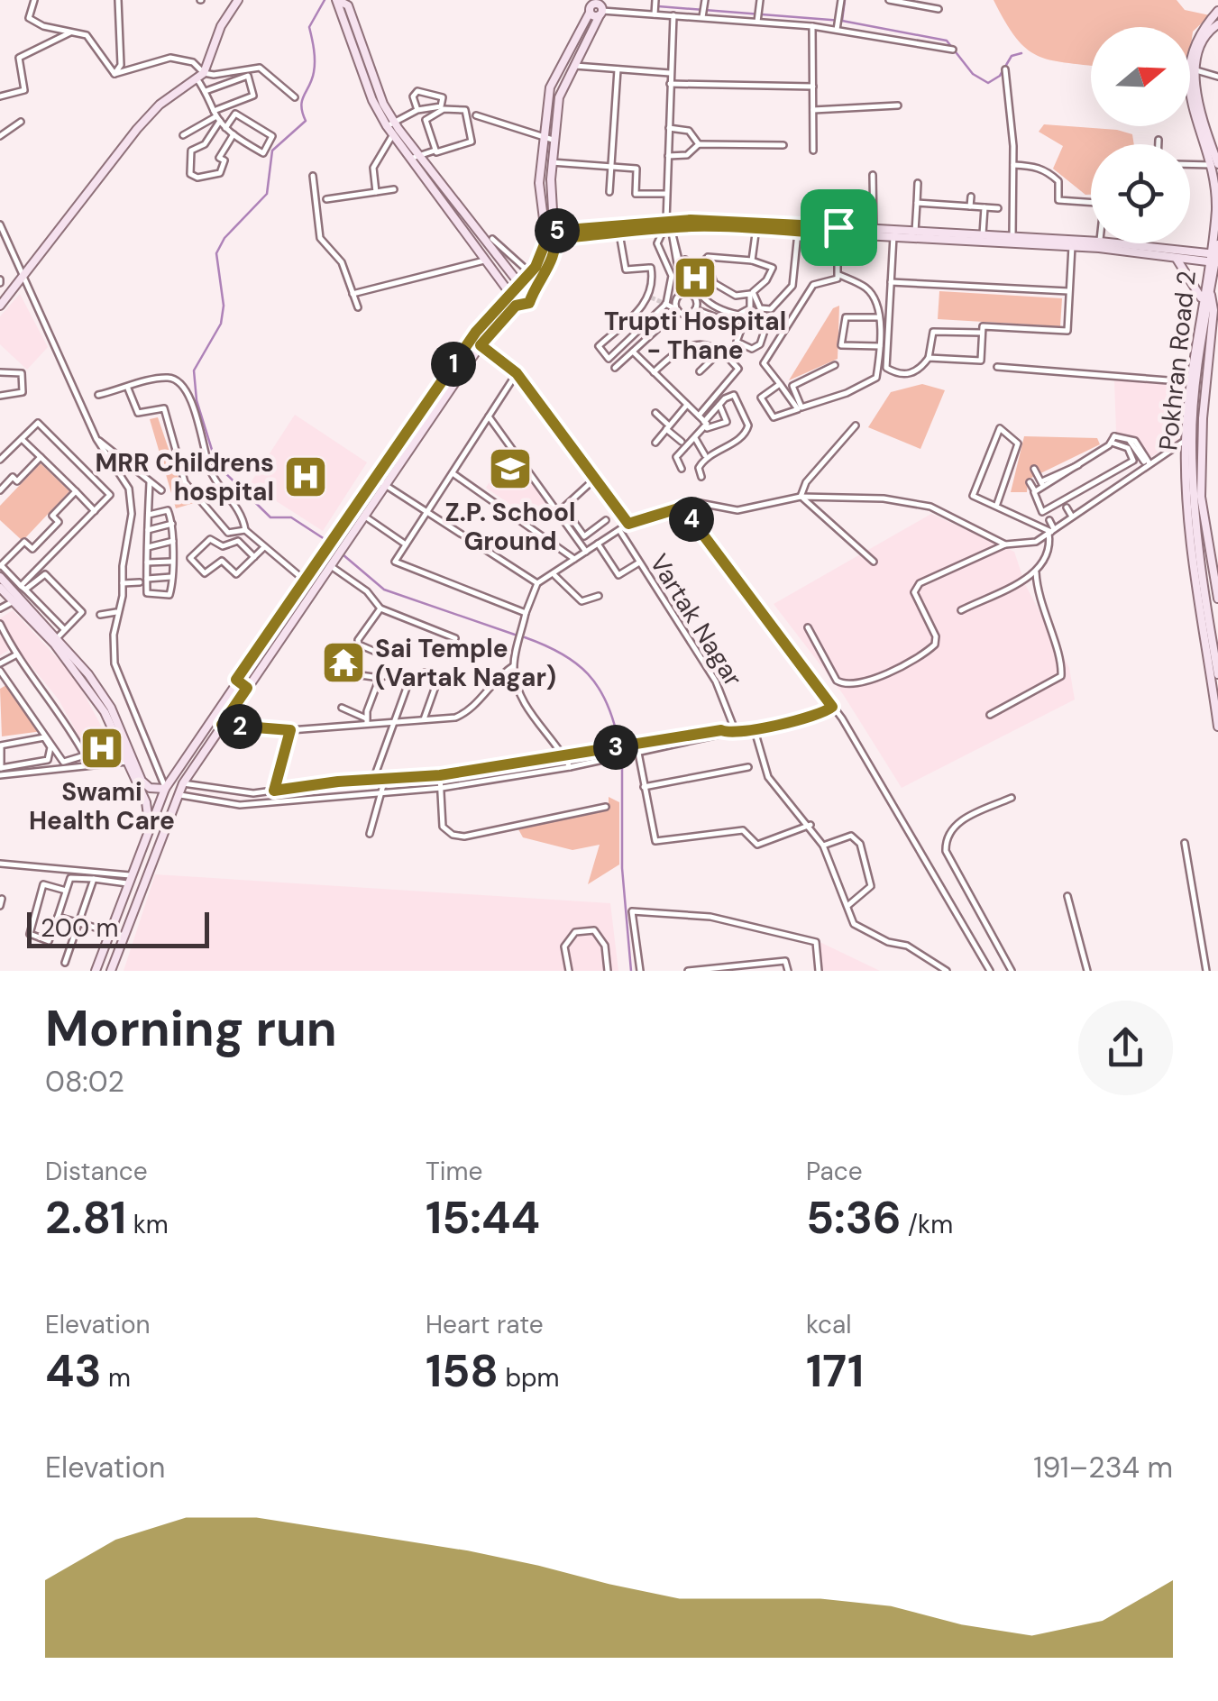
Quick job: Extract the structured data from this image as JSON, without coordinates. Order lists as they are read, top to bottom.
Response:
{
  "streets": {
    "main road": ["Pokhran Road 2"],
    "street": ["Vartak Nagar"]
  },
  "places": {
    "hospital": ["Trupti Hospital - Thane", "MRR Childrens hospital", "Swami Health Care"],
    "school or university": ["Z.P. School Ground"],
    "temple": ["Sai Temple (Vartak Nagar)"]
  },
  "scale_bar": "200 m",
  "north": "right",
  "page": {
    "pins": [
      "5",
      "1",
      "4",
      "2",
      "3"
    ],
    "scale": "200 m",
    "heading": ["Morning run", "08:02"],
    "stats": [
      ["Distance", "2.81 km"],
      ["Time", "15:44"],
      ["Pace", "5:36 /km"],
      ["Elevation", "43 m"],
      ["Heart rate", "158 bpm"],
      ["kcal", "171"]
    ],
    "chart": ["Elevation", "191–234 m"]
  }
}
